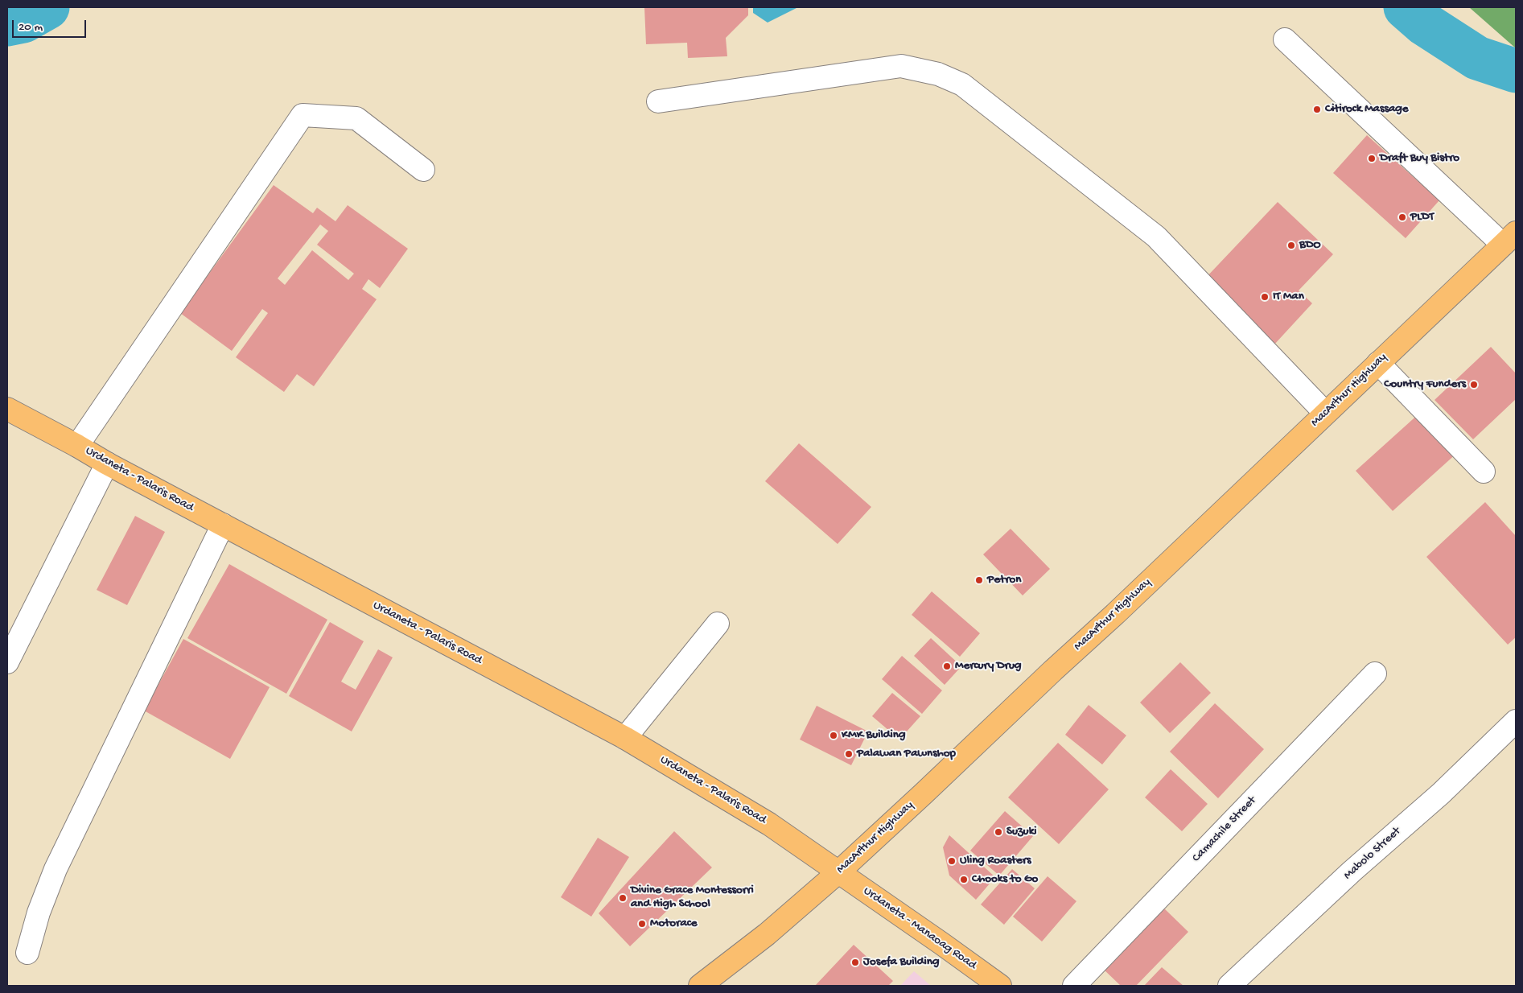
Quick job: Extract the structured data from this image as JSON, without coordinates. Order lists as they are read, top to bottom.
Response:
{
  "streets": {
    "main road": ["MacArthur Highway", "Urdaneta - Palaris Road", "Urdaneta - Manaoag Road"],
    "street": ["Camachile Street", "Mabolo Street"]
  },
  "crossings": [
    ["MacArthur Highway", "Urdaneta - Palaris Road"],
    ["MacArthur Highway", "Urdaneta - Manaoag Road"],
    ["Urdaneta - Palaris Road", "Urdaneta - Manaoag Road"]
  ],
  "places": [
    "Citirock Massage",
    "Draft Buy Bistro",
    "PLDT",
    "BDO",
    "IT Man",
    "Country Funders",
    "Petron",
    "Mercury Drug",
    "KMK Building",
    "Palawan Pawnshop",
    "Suzuki",
    "Uling Roasters",
    "Chooks to Go",
    "Divine Grace Montessorri and High School",
    "Motorace",
    "Josefa Building"
  ],
  "scale_bar": "20 m"
}
